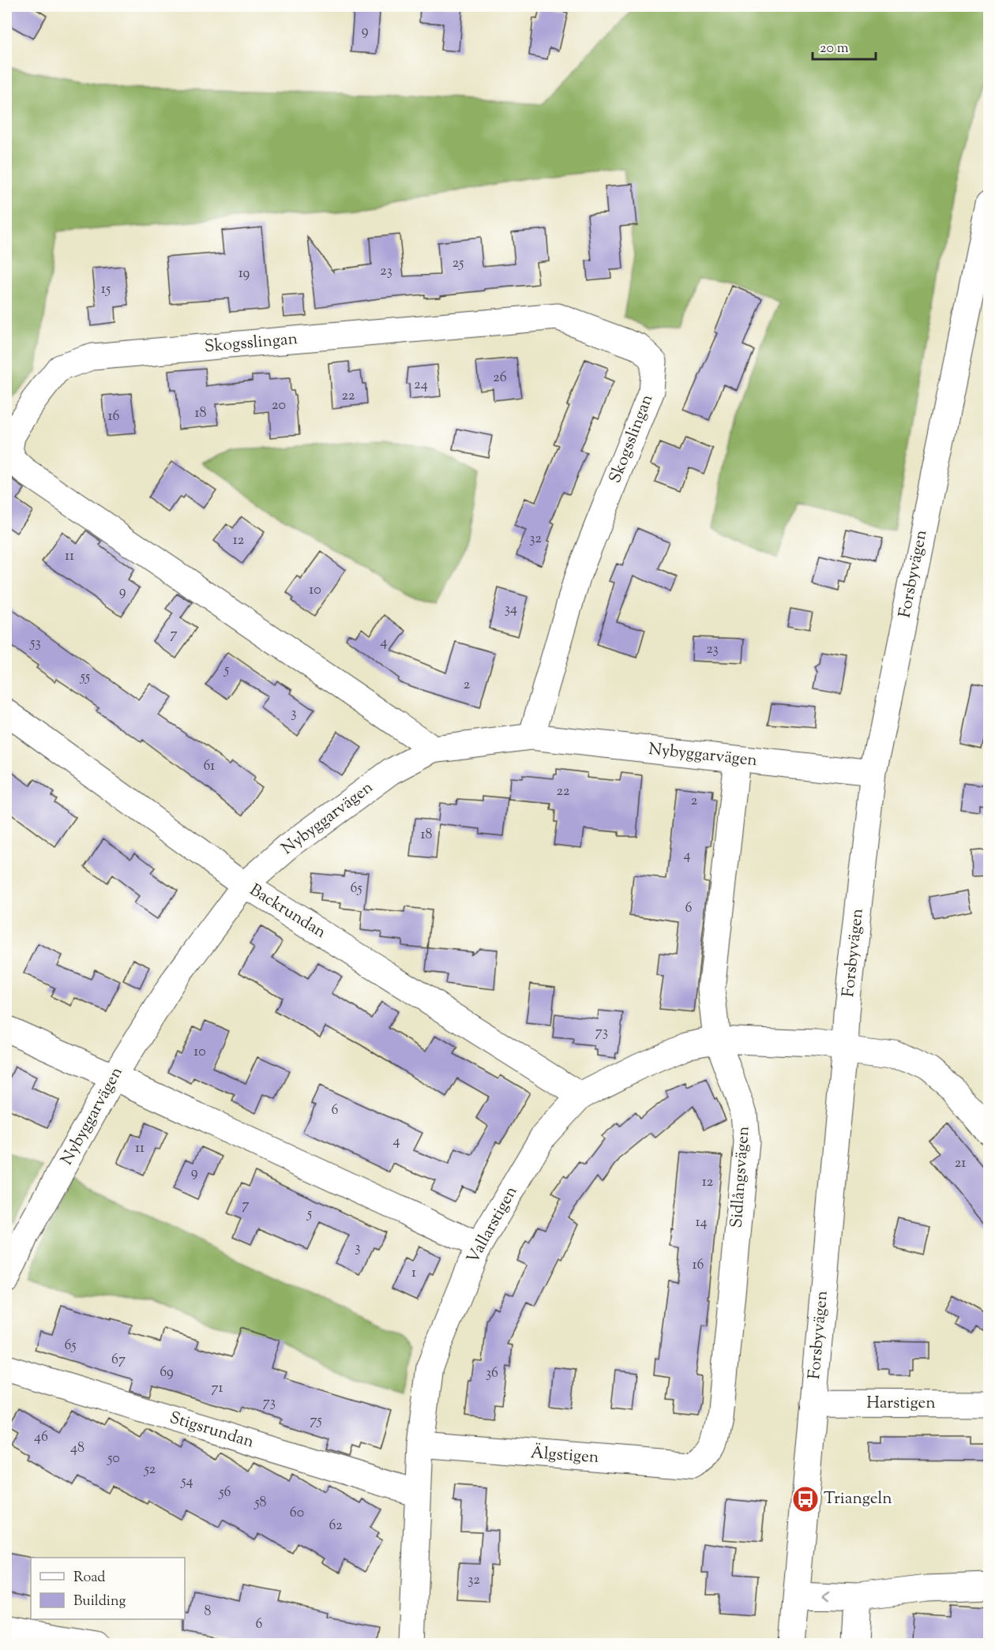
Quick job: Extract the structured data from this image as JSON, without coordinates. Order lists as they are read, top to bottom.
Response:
{
  "streets": {
    "street": [
      "Skogsslingan",
      "Forsbyvägen",
      "Nybyggarvägen",
      "Backrundan",
      "Sidlångsvägen",
      "Vallarstigen",
      "Harstigen",
      "Stigsrundan",
      "Älgstigen"
    ]
  },
  "crossings": [
    ["Skogsslingan", "Nybyggarvägen"],
    ["Forsbyvägen", "Nybyggarvägen"],
    ["Forsbyvägen", "Vallarstigen"],
    ["Forsbyvägen", "Harstigen"],
    ["Nybyggarvägen", "Backrundan"],
    ["Nybyggarvägen", "Sidlångsvägen"],
    ["Backrundan", "Vallarstigen"],
    ["Sidlångsvägen", "Vallarstigen"],
    ["Sidlångsvägen", "Älgstigen"],
    ["Vallarstigen", "Stigsrundan"],
    ["Vallarstigen", "Älgstigen"]
  ],
  "places": {
    "bus stop": ["Triangeln"]
  },
  "house_numbers": [
    "9",
    "25",
    "23",
    "19",
    "15",
    "26",
    "24",
    "22",
    "20",
    "18",
    "16",
    "32",
    "12",
    "11",
    "10",
    "9",
    "34",
    "7",
    "4",
    "53",
    "23",
    "5",
    "55",
    "2",
    "3",
    "61",
    "22",
    "2",
    "18",
    "4",
    "65",
    "6",
    "73",
    "10",
    "6",
    "4",
    "11",
    "21",
    "9",
    "12",
    "7",
    "5",
    "14",
    "3",
    "16",
    "1",
    "65",
    "67",
    "69",
    "36",
    "71",
    "73",
    "75",
    "46",
    "48",
    "50",
    "52",
    "54",
    "56",
    "58",
    "60",
    "62",
    "32",
    "8",
    "6"
  ],
  "legend": ["Road", "Building"],
  "scale_bar": "20 m"
}
